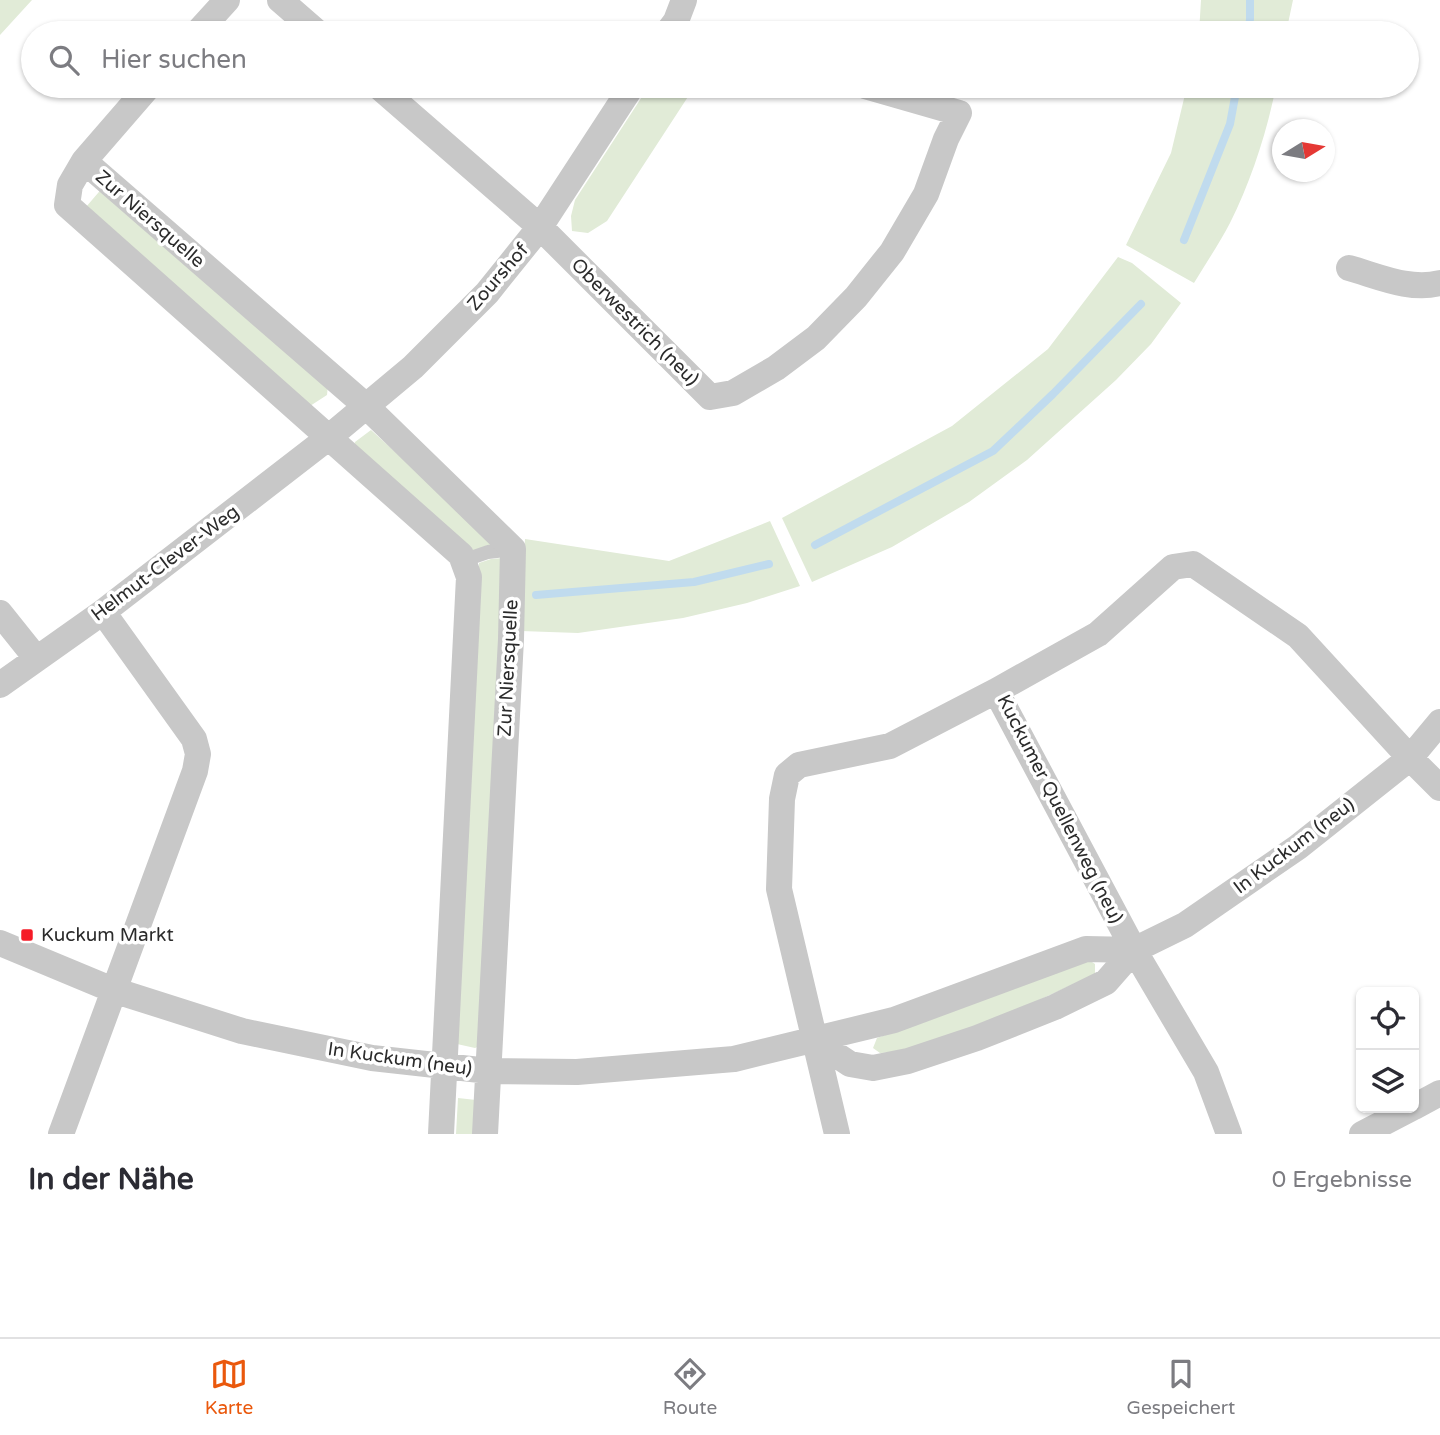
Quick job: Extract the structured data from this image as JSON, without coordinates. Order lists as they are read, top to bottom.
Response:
{
  "streets": {
    "street": [
      "Zur Niersquelle",
      "Zourshof",
      "Oberwestrich (neu)",
      "Helmut-Clever-Weg",
      "Kuckumer Quellenweg (neu)",
      "In Kuckum (neu)"
    ]
  },
  "crossings": [
    ["Zur Niersquelle", "Zourshof"],
    ["Zur Niersquelle", "Helmut-Clever-Weg"],
    ["Zur Niersquelle", "In Kuckum (neu)"],
    ["Zourshof", "Oberwestrich (neu)"],
    ["Zourshof", "Helmut-Clever-Weg"],
    ["Kuckumer Quellenweg (neu)", "In Kuckum (neu)"]
  ],
  "places": {
    "transit": ["Kuckum Markt"]
  },
  "north": "right",
  "page": {
    "search": "Hier suchen",
    "heading": ["In der Nähe", "0 Ergebnisse"],
    "nav": ["Karte", "Route", "Gespeichert"]
  }
}
